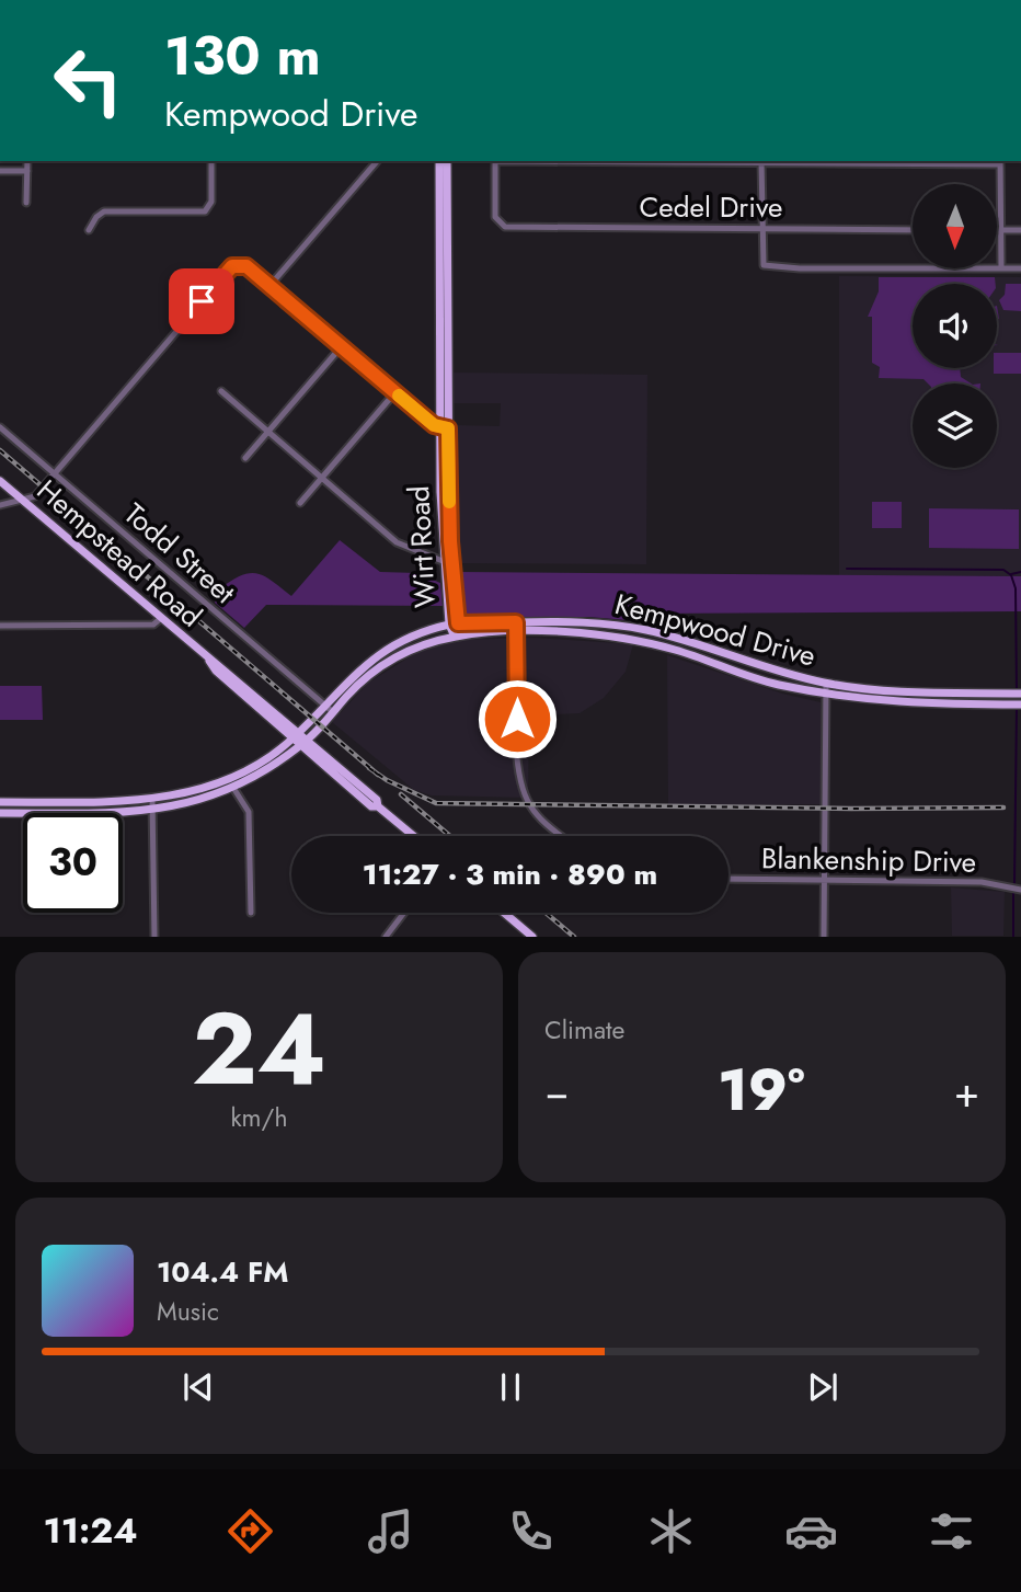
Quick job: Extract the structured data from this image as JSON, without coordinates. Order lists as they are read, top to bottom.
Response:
{
  "streets": {
    "main road": ["Wirt Road", "Hempstead Road", "Kempwood Drive"],
    "street": ["Cedel Drive", "Todd Street", "Blankenship Drive"]
  },
  "crossings": [
    ["Wirt Road", "Kempwood Drive"],
    ["Hempstead Road", "Kempwood Drive"],
    ["Todd Street", "Kempwood Drive"]
  ],
  "north": "bottom",
  "page": {
    "turn": ["130 m", "Kempwood Drive"],
    "limit": "30",
    "trip": "11:27 · 3 min · 890 m",
    "tile": [
      ["24", "km/h"],
      "Climate"
    ],
    "heat": ["−", "19°", "+"],
    "song": ["104.4 FM", "Music"],
    "tabs": "11:24"
  }
}
